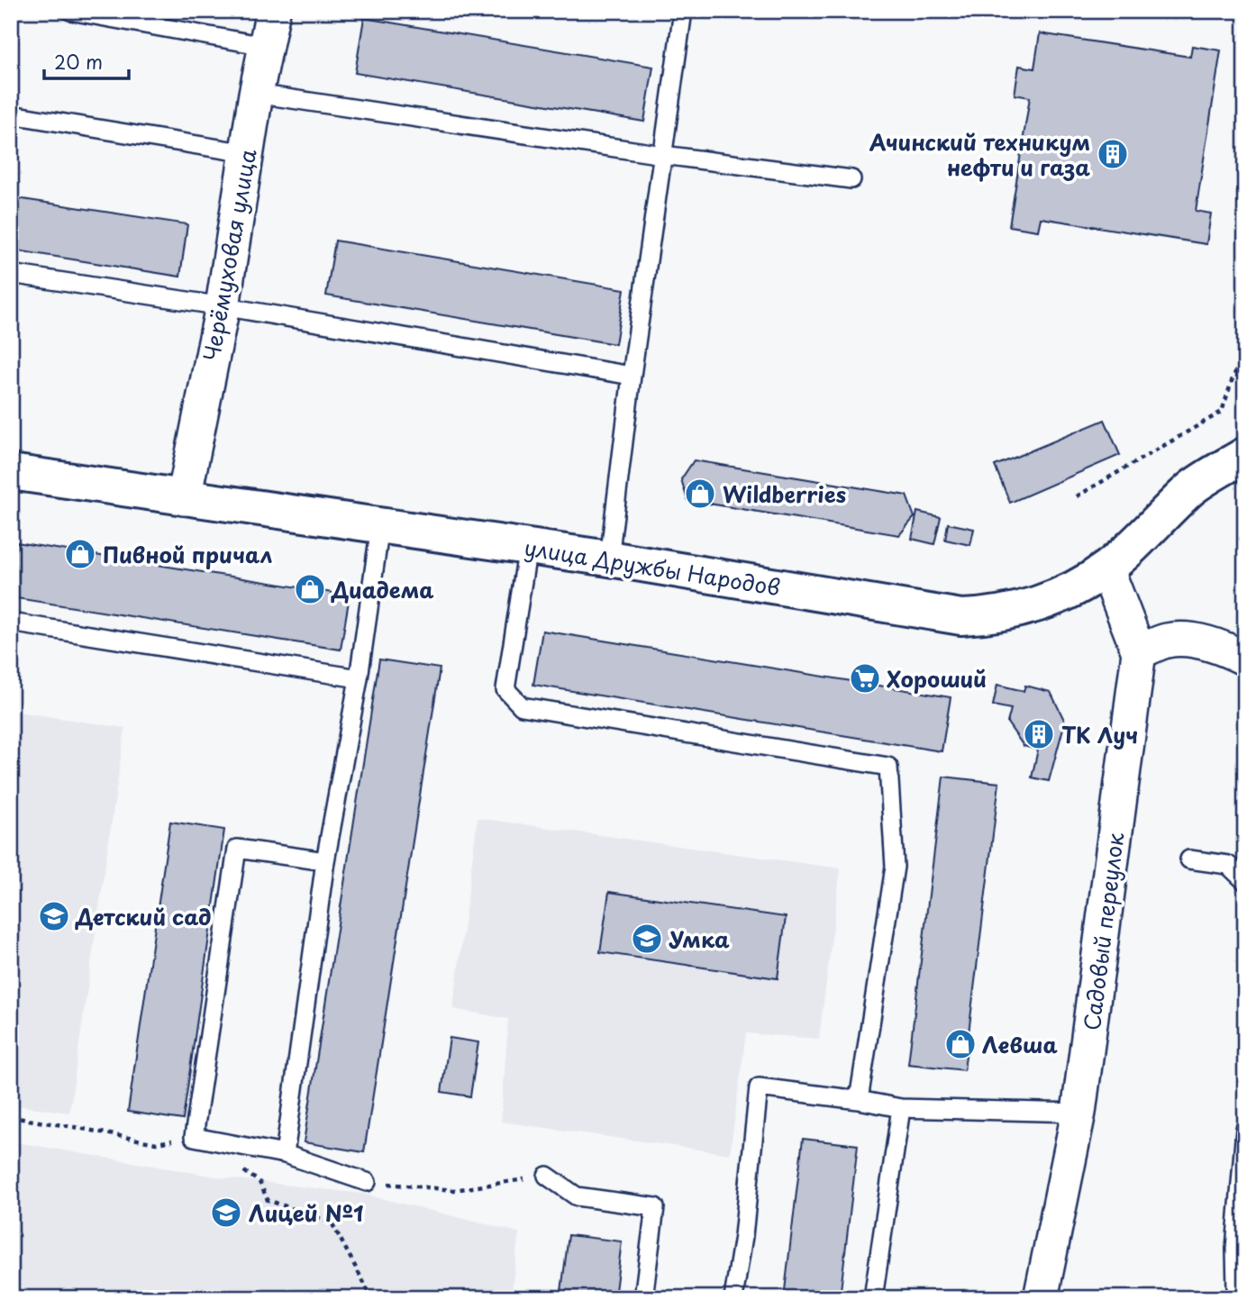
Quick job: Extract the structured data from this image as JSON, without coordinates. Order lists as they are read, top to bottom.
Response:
{
  "streets": {
    "street": ["Черёмуховая улица", "улица Дружбы Народов", "Садовый переулок"]
  },
  "crossings": [
    ["Черёмуховая улица", "улица Дружбы Народов"],
    ["улица Дружбы Народов", "Садовый переулок"]
  ],
  "places": {
    "building": ["Ачинский техникум нефти и газа", "ТК Луч"],
    "shop": [
      "Wildberries",
      "Пивной причал",
      "Диадема",
      "Левша"
    ],
    "supermarket": ["Хороший"],
    "school or university": ["Детский сад", "Умка", "Лицей №1"]
  },
  "scale_bar": "20 m"
}
